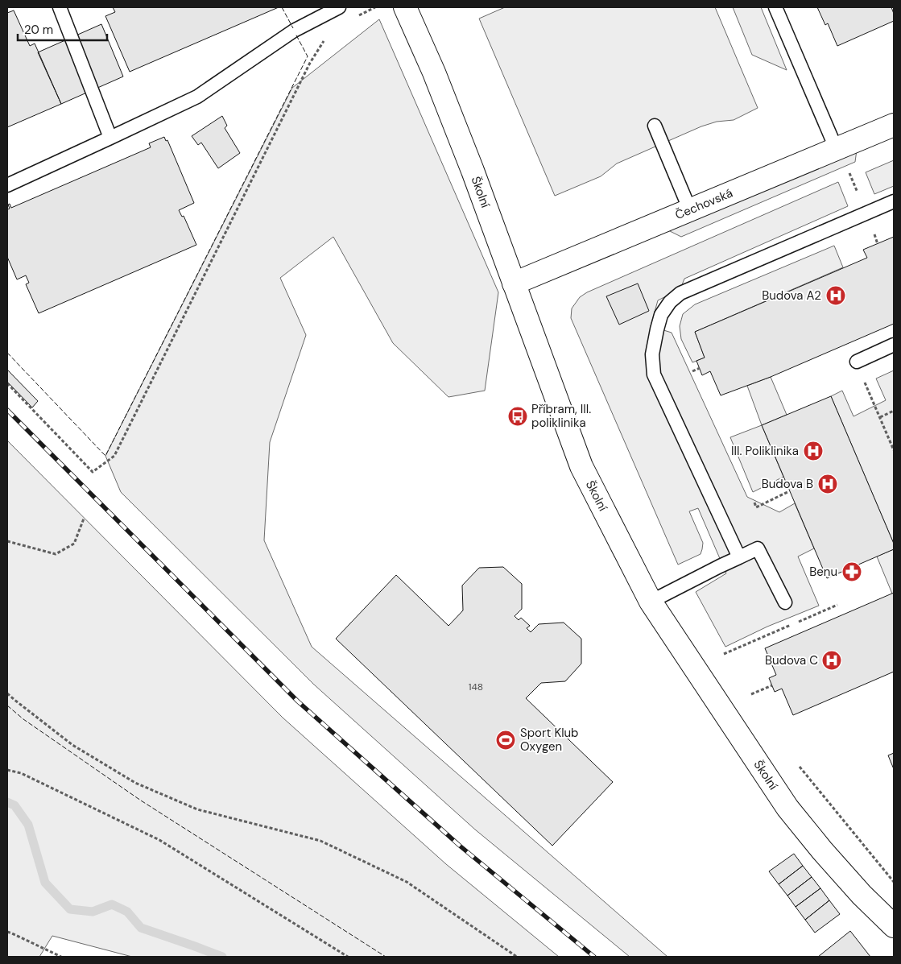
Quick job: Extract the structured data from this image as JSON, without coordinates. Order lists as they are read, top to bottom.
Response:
{
  "streets": {
    "street": ["Školní", "Čechovská"]
  },
  "crossings": [
    ["Školní", "Čechovská"]
  ],
  "places": {
    "hospital": [
      "Budova A2",
      "III. Poliklinika",
      "Budova B",
      "Budova C"
    ],
    "bus stop": ["Příbram, III. poliklinika"],
    "pharmacy": ["Benu"],
    "sports": ["Sport Klub Oxygen"]
  },
  "house_numbers": ["148"],
  "scale_bar": "20 m"
}
